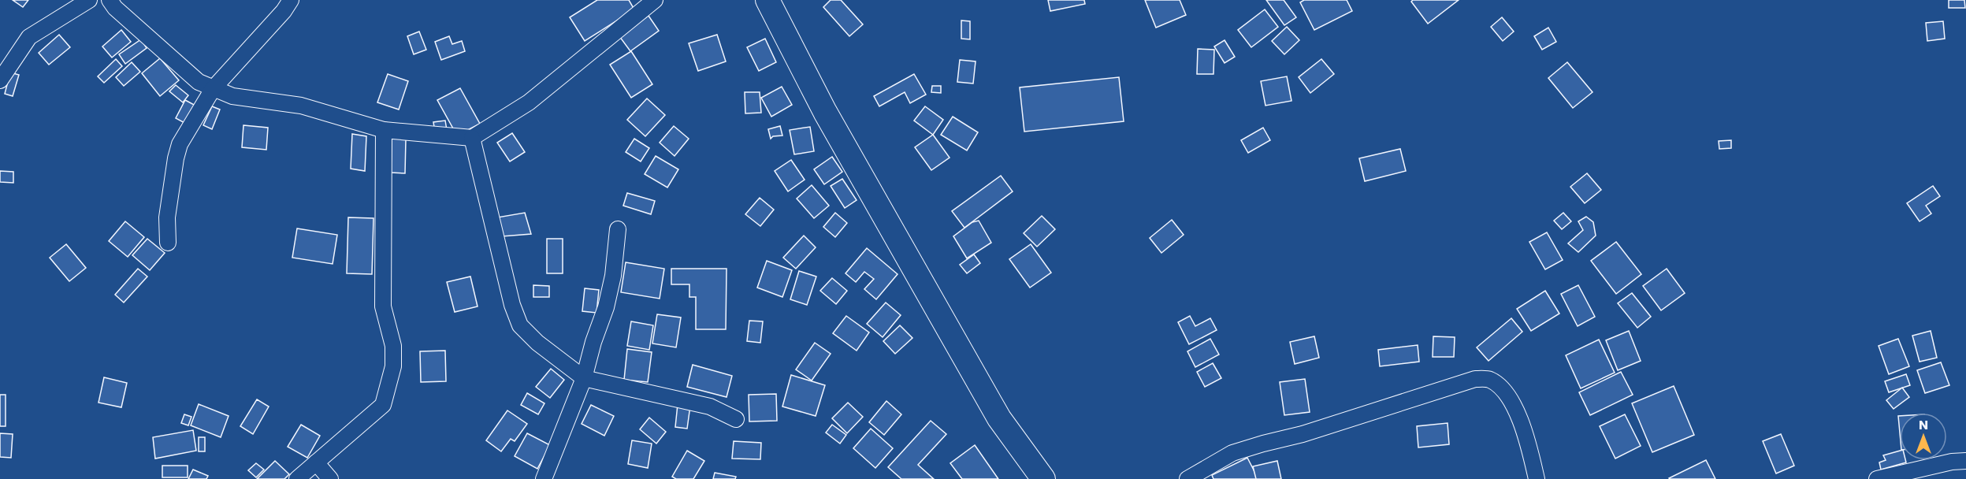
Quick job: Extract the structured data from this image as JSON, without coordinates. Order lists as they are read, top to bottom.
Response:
{
  "north": "top"
}
